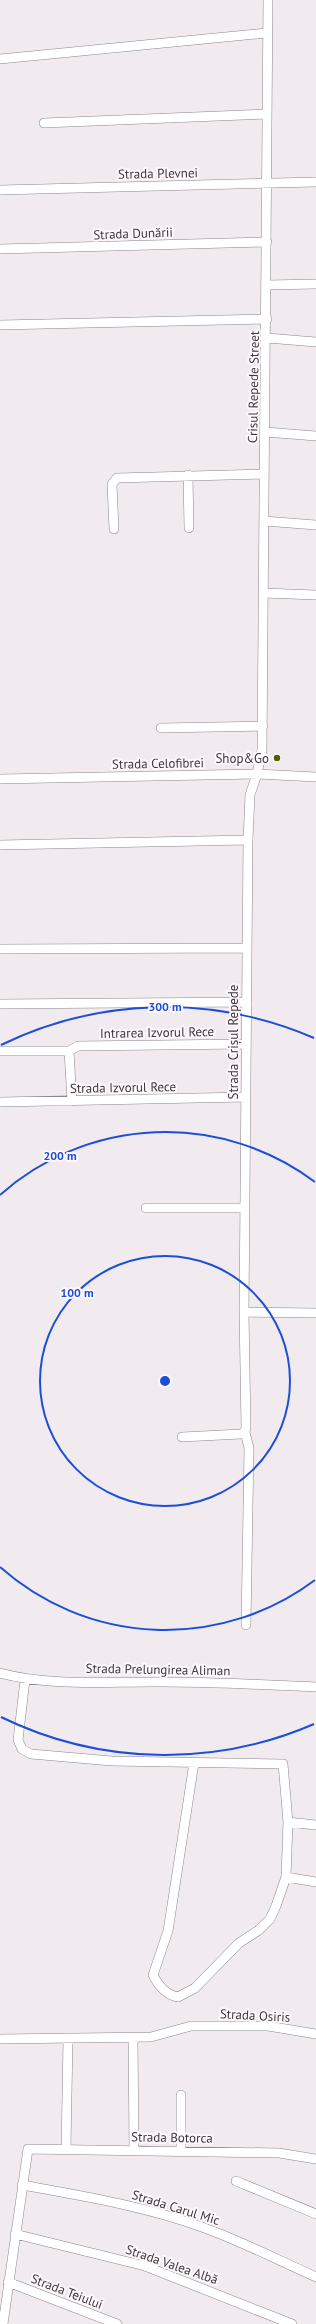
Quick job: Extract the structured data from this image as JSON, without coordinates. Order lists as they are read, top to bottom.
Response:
{
  "streets": {
    "street": [
      "Strada Plevnei",
      "Strada Dunării",
      "Crisul Repede Street",
      "Strada Celofibrei",
      "Intrarea Izvorul Rece",
      "Strada Crișul Repede",
      "Strada Izvorul Rece",
      "Strada Prelungirea Aliman",
      "Strada Osiris",
      "Strada Botorca",
      "Strada Carul Mic",
      "Strada Valea Albă",
      "Strada Teiului"
    ]
  },
  "crossings": [
    ["Strada Plevnei", "Crisul Repede Street"],
    ["Strada Dunării", "Crisul Repede Street"],
    ["Crisul Repede Street", "Strada Celofibrei"],
    ["Crisul Repede Street", "Strada Crișul Repede"],
    ["Strada Celofibrei", "Strada Crișul Repede"],
    ["Intrarea Izvorul Rece", "Strada Crișul Repede"],
    ["Strada Crișul Repede", "Strada Izvorul Rece"],
    ["Strada Botorca", "Strada Carul Mic"]
  ],
  "places": ["Shop&Go"],
  "rings": ["300 m", "200 m", "100 m"]
}
